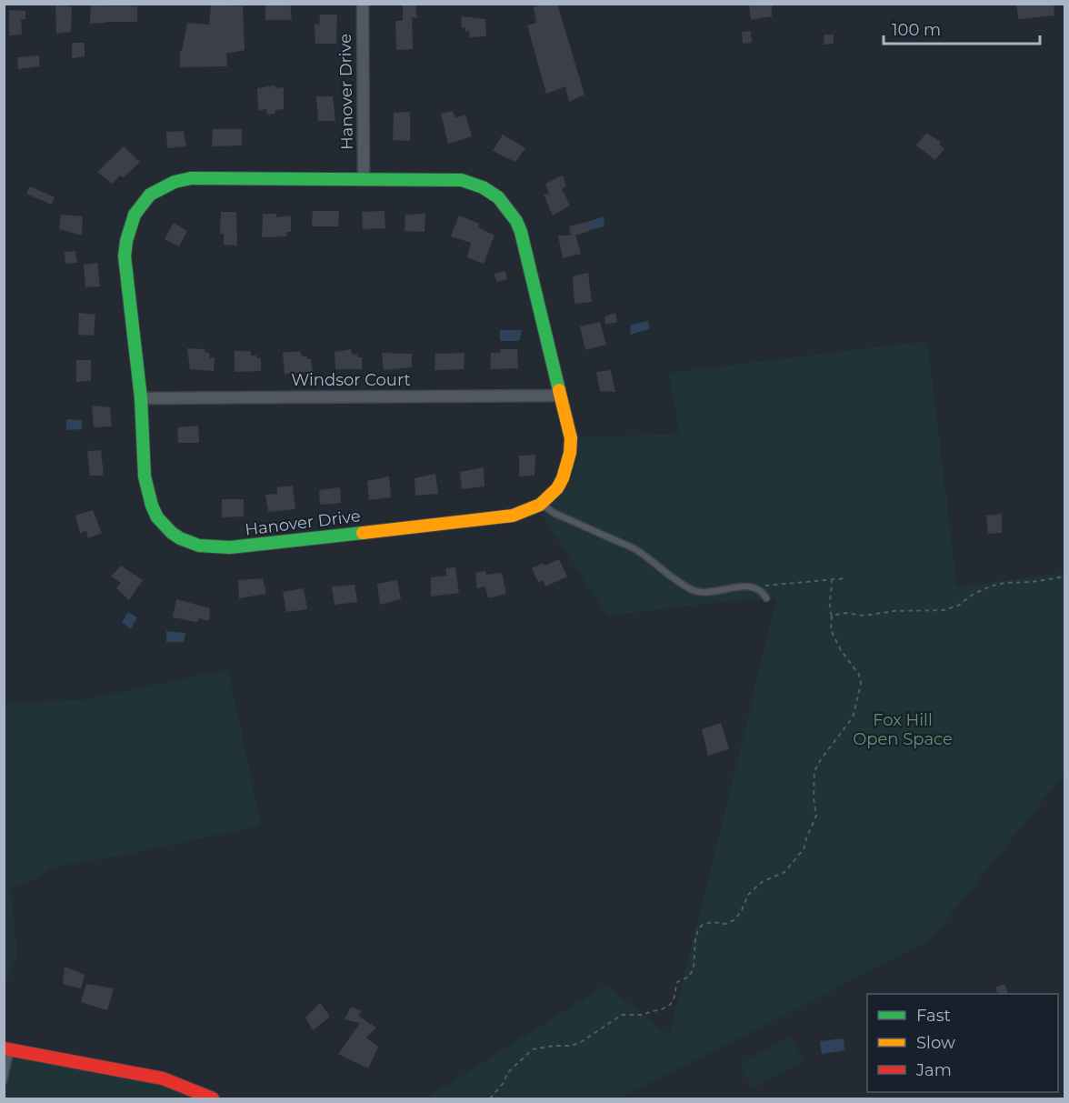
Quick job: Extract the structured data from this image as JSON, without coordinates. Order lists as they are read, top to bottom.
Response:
{
  "streets": {
    "street": ["Hanover Drive", "Windsor Court"]
  },
  "crossings": [
    ["Hanover Drive", "Windsor Court"]
  ],
  "parks": ["Fox Hill Open Space"],
  "legend": ["Fast", "Slow", "Jam"],
  "scale_bar": "100 m"
}
